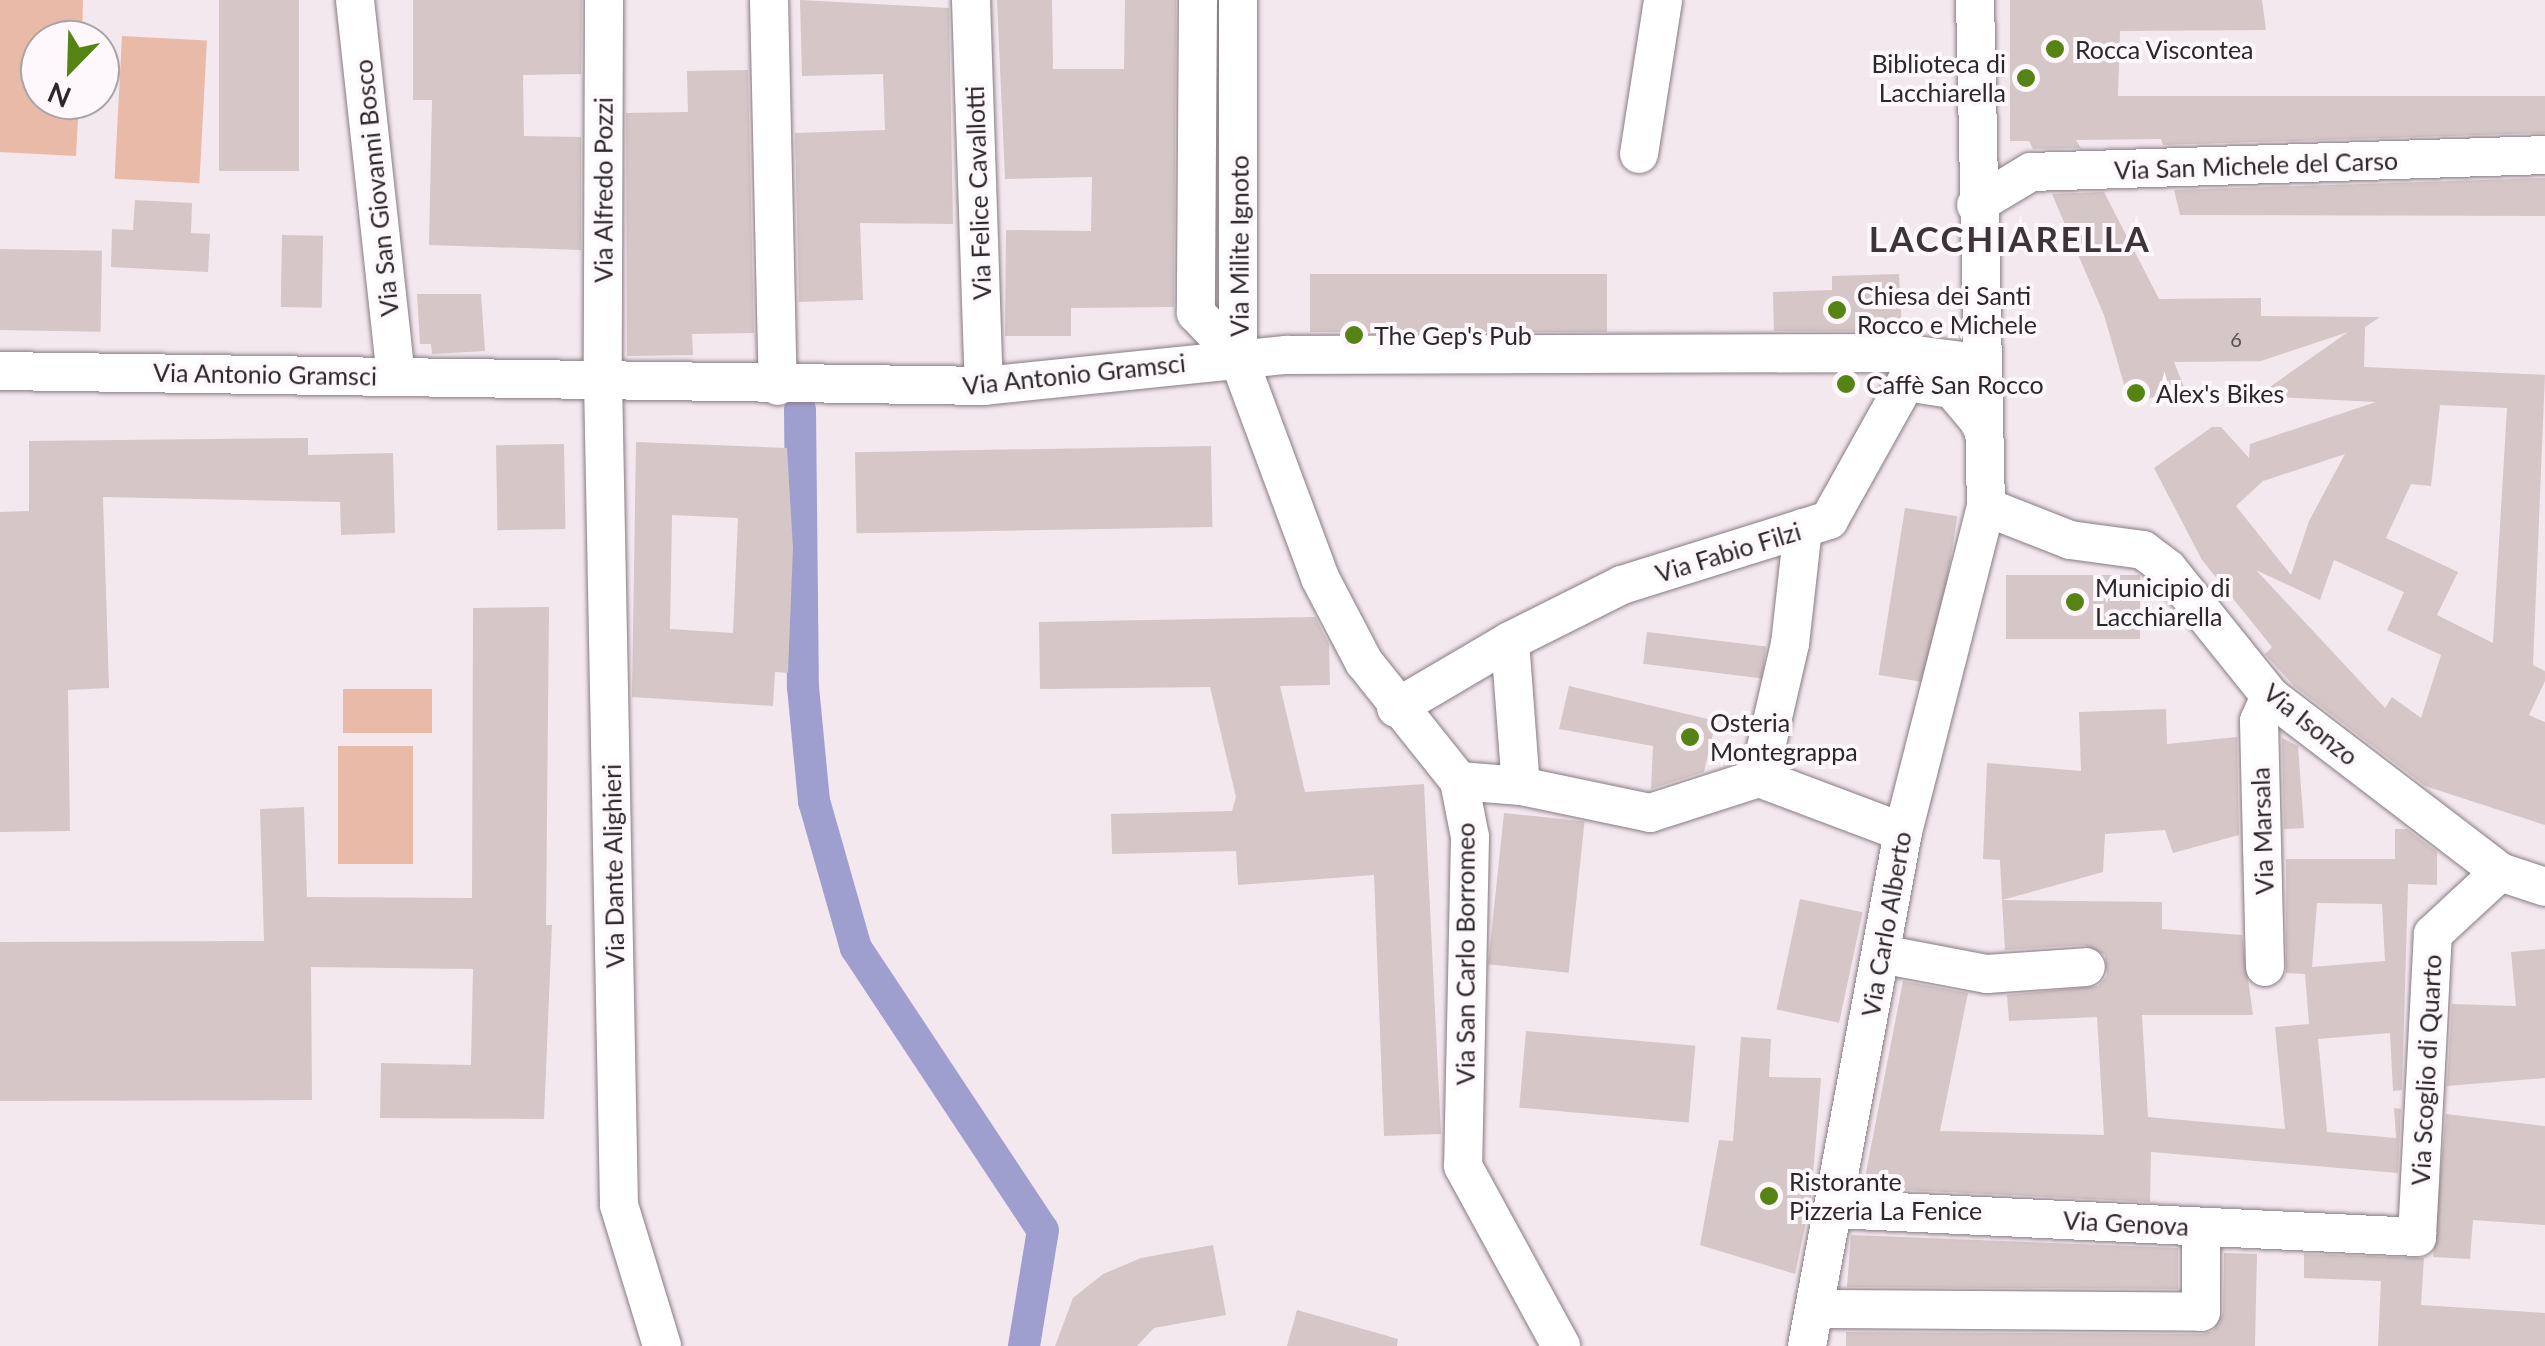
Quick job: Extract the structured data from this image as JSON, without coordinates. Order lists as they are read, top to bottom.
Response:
{
  "streets": {
    "street": [
      "Via San Michele del Carso",
      "Via San Giovanni Bosco",
      "Via Alfredo Pozzi",
      "Via Felice Cavallotti",
      "Via Milite Ignoto",
      "Via Antonio Gramsci",
      "Via Fabio Filzi",
      "Via Isonzo",
      "Via Marsala",
      "Via Dante Alighieri",
      "Via Carlo Alberto",
      "Via San Carlo Borromeo",
      "Via Scoglio di Quarto",
      "Via Genova"
    ]
  },
  "crossings": [
    ["Via San Giovanni Bosco", "Via Antonio Gramsci"],
    ["Via Alfredo Pozzi", "Via Antonio Gramsci"],
    ["Via Alfredo Pozzi", "Via Dante Alighieri"],
    ["Via Felice Cavallotti", "Via Antonio Gramsci"],
    ["Via Milite Ignoto", "Via Antonio Gramsci"],
    ["Via Milite Ignoto", "Via San Carlo Borromeo"],
    ["Via Antonio Gramsci", "Via Fabio Filzi"],
    ["Via Antonio Gramsci", "Via Dante Alighieri"],
    ["Via Antonio Gramsci", "Via Carlo Alberto"],
    ["Via Antonio Gramsci", "Via San Carlo Borromeo"],
    ["Via Fabio Filzi", "Via Carlo Alberto"],
    ["Via Fabio Filzi", "Via San Carlo Borromeo"],
    ["Via Isonzo", "Via Marsala"],
    ["Via Isonzo", "Via Carlo Alberto"],
    ["Via Isonzo", "Via Scoglio di Quarto"],
    ["Via Carlo Alberto", "Via Genova"],
    ["Via Scoglio di Quarto", "Via Genova"]
  ],
  "districts": ["LACCHIARELLA"],
  "places": [
    "Rocca Viscontea",
    "Biblioteca di Lacchiarella",
    "Chiesa dei Santi Rocco e Michele",
    "The Gep's Pub",
    "Caffè San Rocco",
    "Alex's Bikes",
    "Municipio di Lacchiarella",
    "Osteria Montegrappa",
    "Ristorante Pizzeria La Fenice"
  ],
  "house_numbers": ["6"],
  "north": "bottom left"
}
